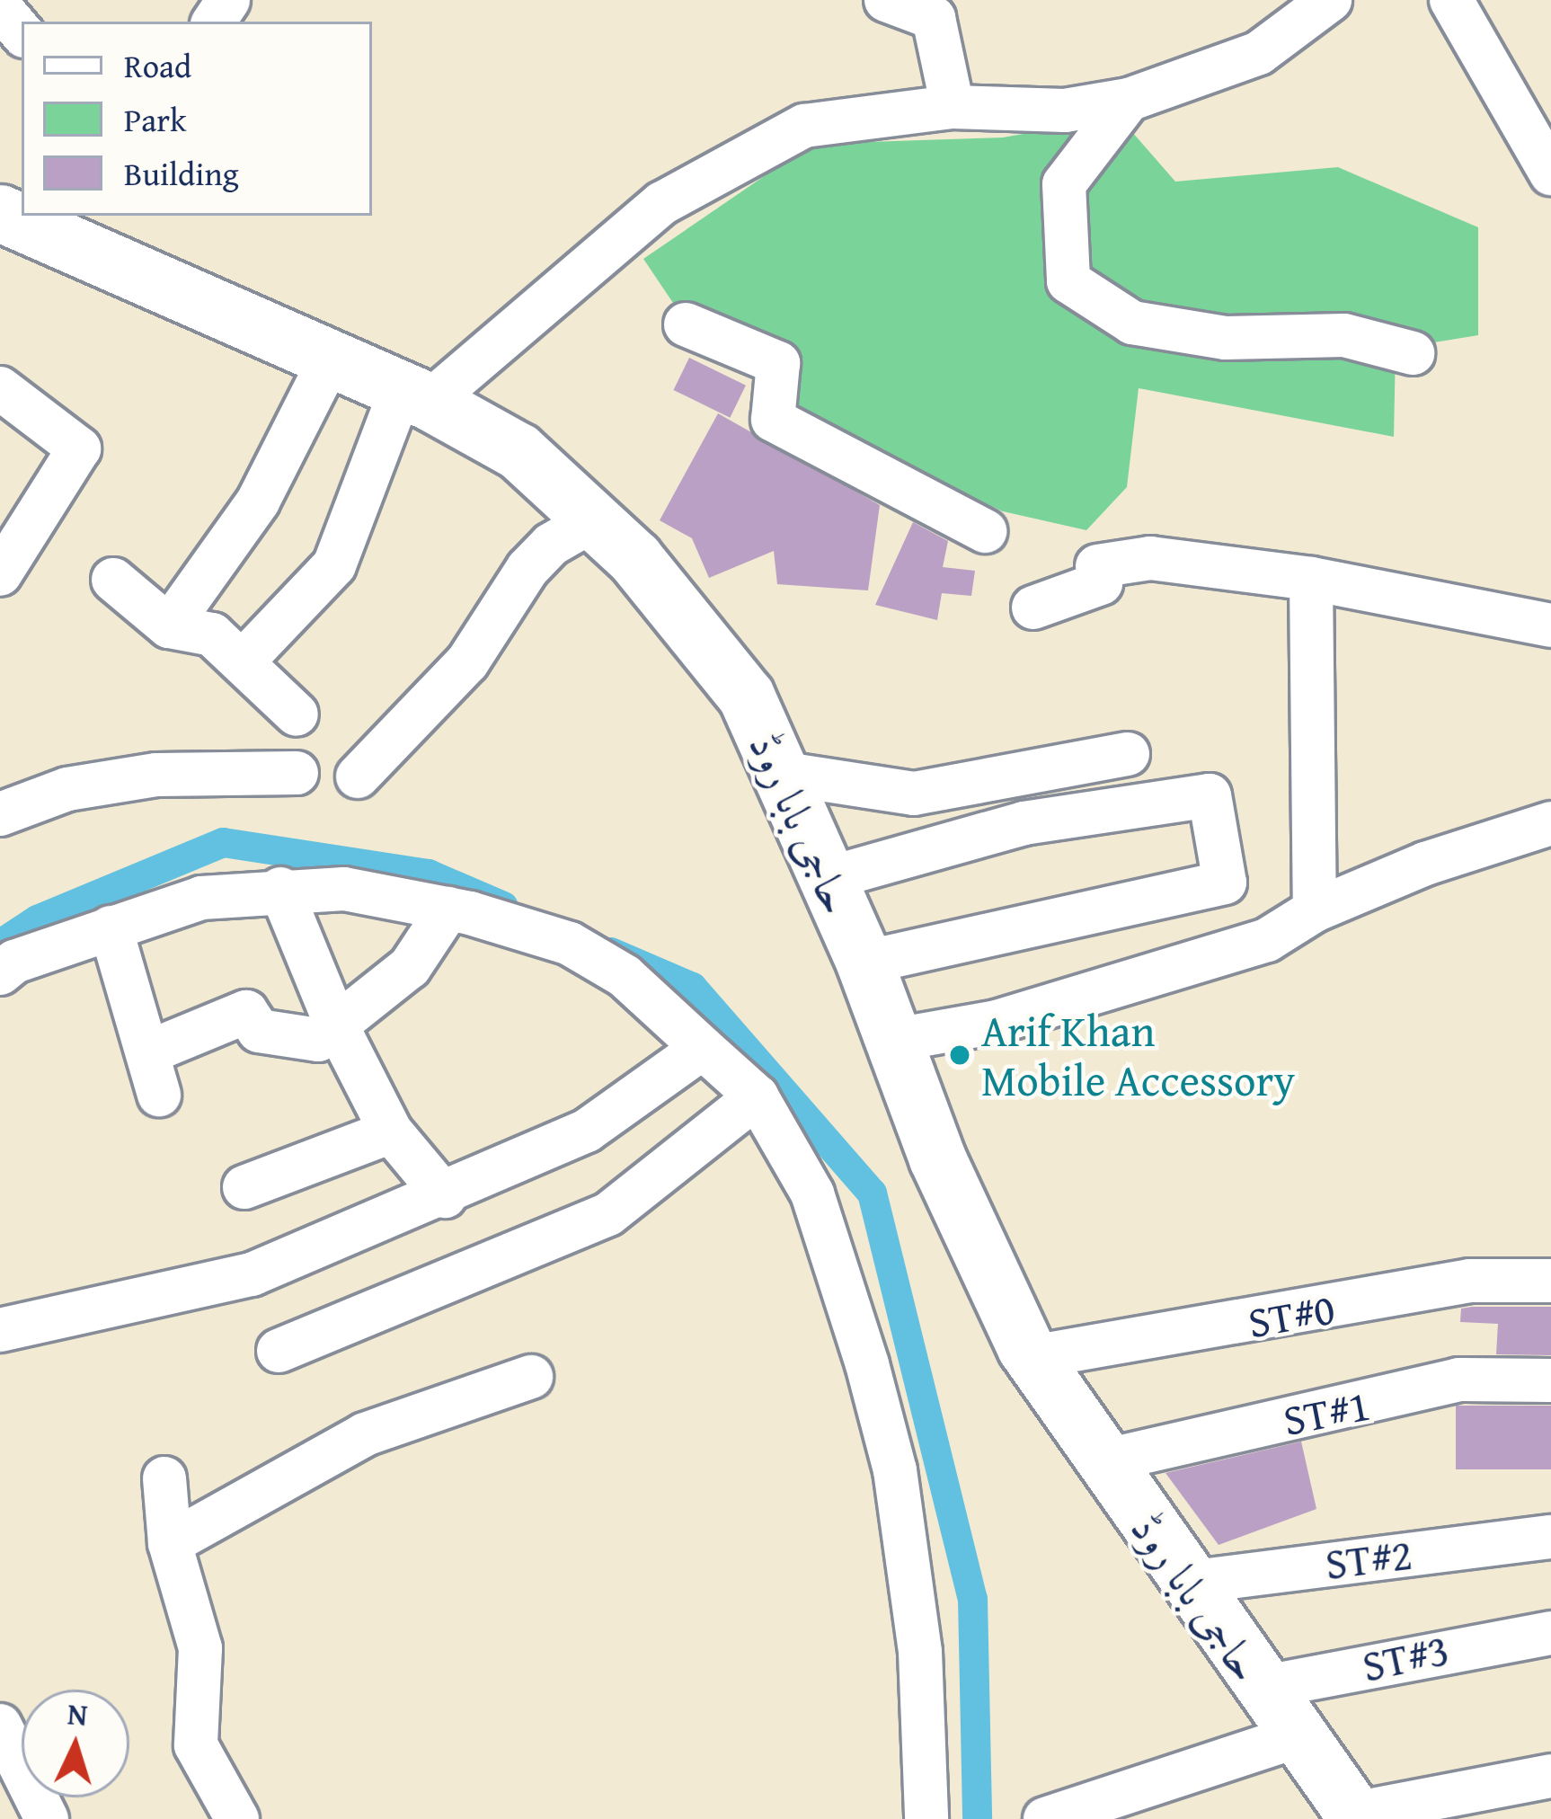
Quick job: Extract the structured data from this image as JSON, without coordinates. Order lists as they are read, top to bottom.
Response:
{
  "streets": {
    "main road": ["حاجی بابا روڈ"],
    "street": [
      "ST#0",
      "ST#1",
      "ST#2",
      "ST#3"
    ]
  },
  "crossings": [
    ["حاجی بابا روڈ", "ST#0"],
    ["حاجی بابا روڈ", "ST#1"],
    ["حاجی بابا روڈ", "ST#2"],
    ["حاجی بابا روڈ", "ST#3"]
  ],
  "places": ["Arif Khan Mobile Accessory"],
  "legend": ["Road", "Park", "Building"],
  "north": "top"
}
